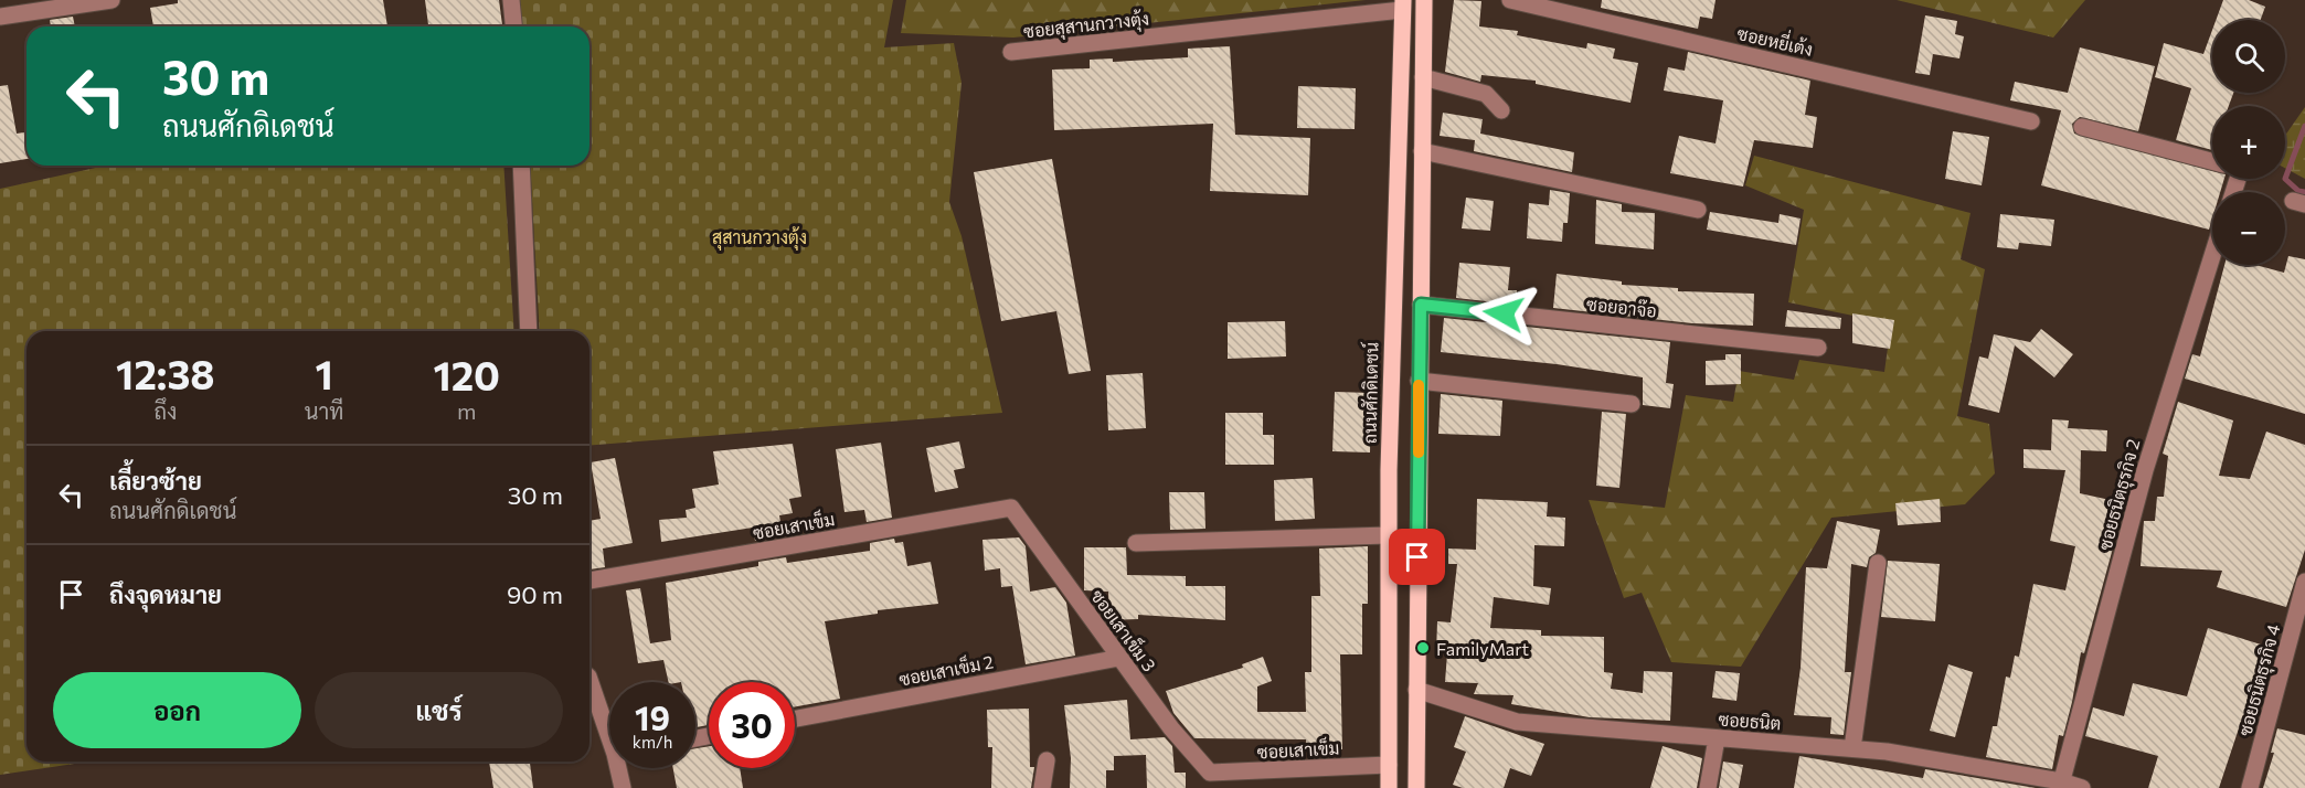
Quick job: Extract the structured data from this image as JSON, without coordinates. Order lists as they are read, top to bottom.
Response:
{
  "streets": {
    "main road": ["ถนนศักดิเดชน์"],
    "street": [
      "ซอยสุสานกวางตุ้ง",
      "ซอยหยี่เต้ง",
      "ซอยอาจ๊อ",
      "ซอยธนิตธุรกิจ 2",
      "ซอยเสาเข็ม",
      "ซอยเสาเข็ม 3",
      "ซอยเสาเข็ม 2",
      "ซอยธนิตธุรกิจ 4",
      "ซอยธนิต"
    ]
  },
  "crossings": [
    ["ซอยสุสานกวางตุ้ง", "ถนนศักดิเดชน์"],
    ["ถนนศักดิเดชน์", "ซอยเสาเข็ม"],
    ["ซอยธนิตธุรกิจ 2", "ซอยธนิต"],
    ["ซอยเสาเข็ม", "ซอยเสาเข็ม 3"],
    ["ซอยเสาเข็ม 3", "ซอยเสาเข็ม 2"]
  ],
  "parks": ["สุสานกวางตุ้ง"],
  "places": ["FamilyMart"],
  "page": {
    "map_buttons": ["+", "−"],
    "turn": ["30 m", "ถนนศักดิเดชน์"],
    "eta": [
      "12:38",
      "ถึง",
      "1",
      "นาที",
      "120",
      "m"
    ],
    "list": [
      {
        "name": "เลี้ยวซ้าย",
        "note": "ถนนศักดิเดชน์",
        "value": "30 m"
      },
      {
        "name": "ถึงจุดหมาย",
        "value": "90 m"
      }
    ],
    "buttons": ["ออก", "แชร์"],
    "speed": "19 km/h",
    "limit": "30"
  }
}
